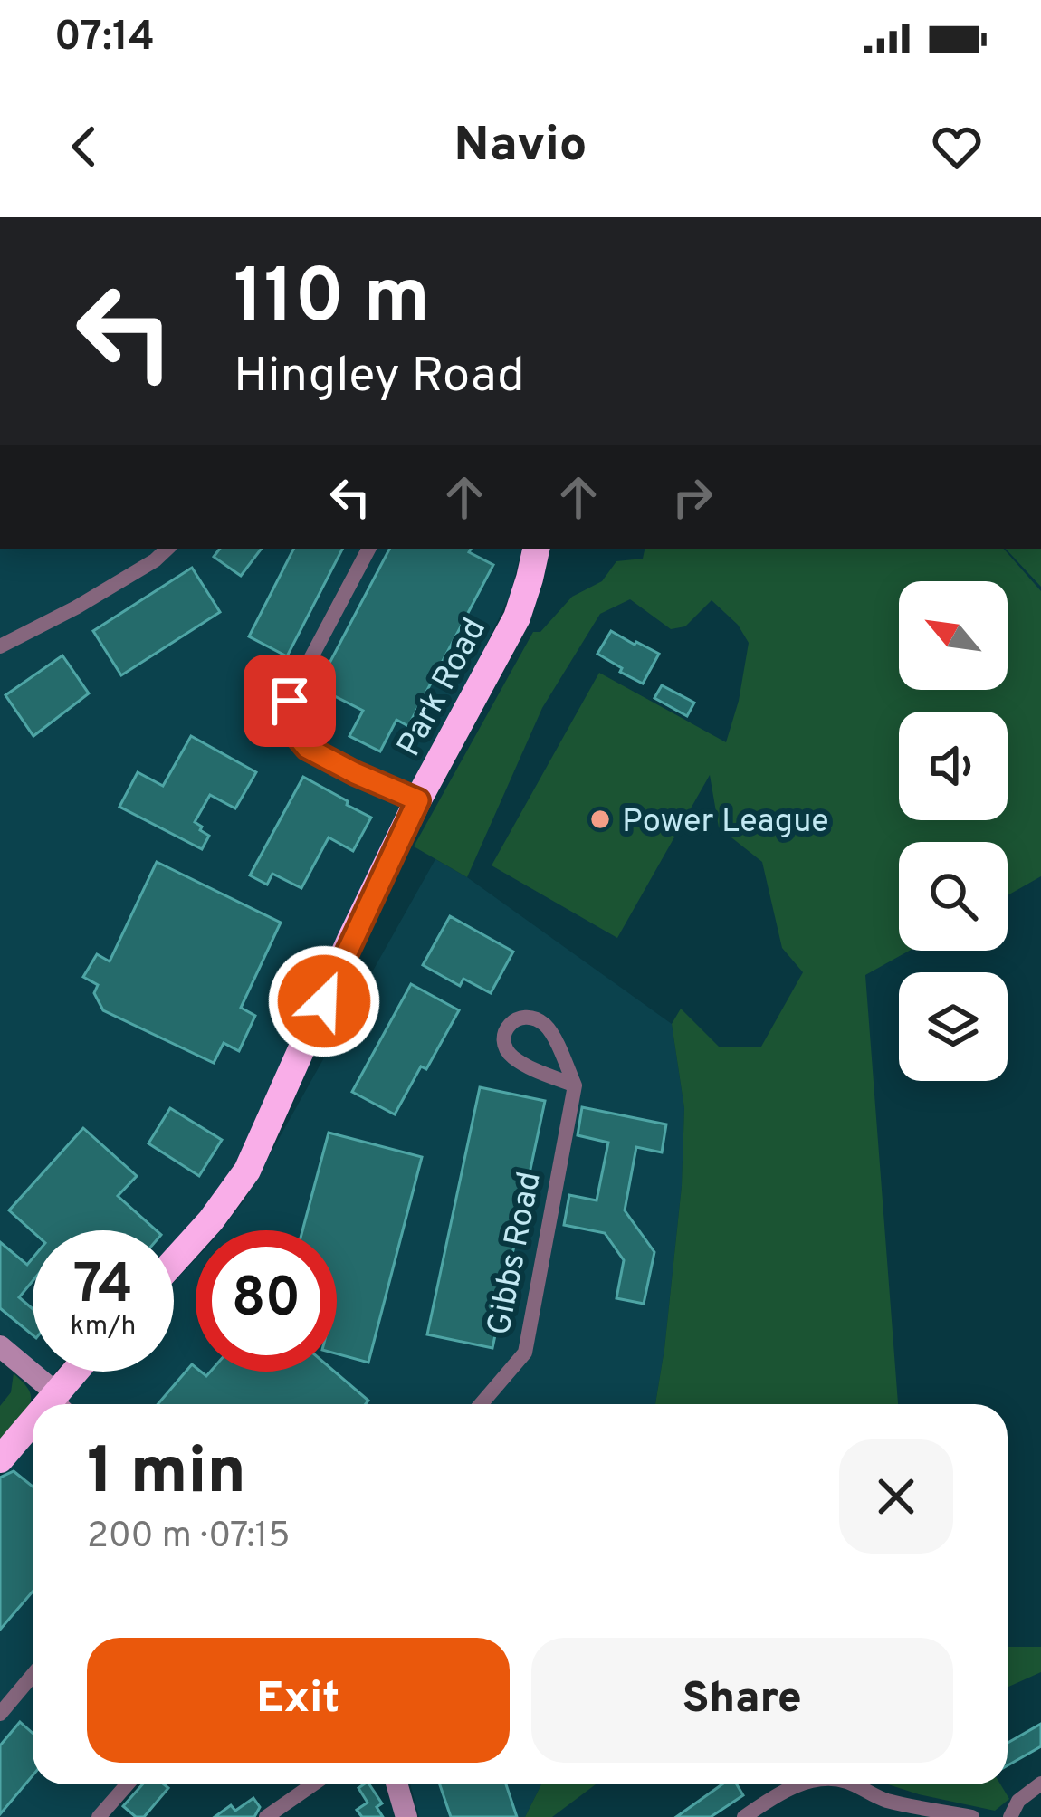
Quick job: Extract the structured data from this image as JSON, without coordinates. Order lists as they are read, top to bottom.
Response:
{
  "streets": {
    "highway": ["Park Road"],
    "street": ["Gibbs Road"]
  },
  "places": ["Power League"],
  "north": "top left",
  "page": {
    "status": "07:14",
    "header": "Navio",
    "turn": ["110 m", "Hingley Road"],
    "speed": "74 km/h",
    "limit": "80",
    "heading": ["1 min", "200 m · 07:15"],
    "buttons": ["Exit", "Share"]
  }
}
